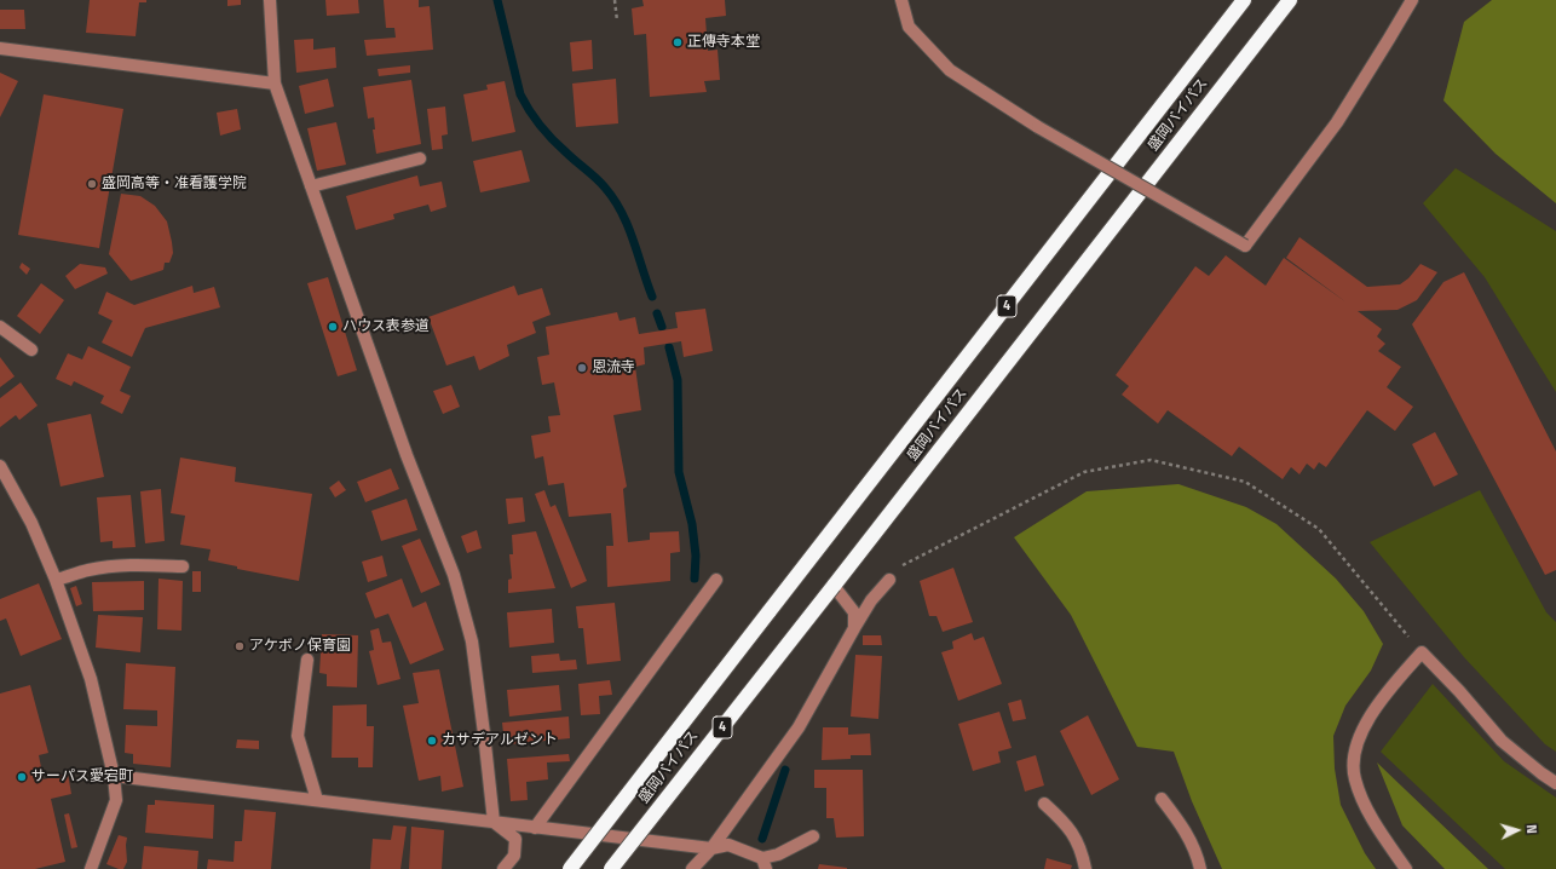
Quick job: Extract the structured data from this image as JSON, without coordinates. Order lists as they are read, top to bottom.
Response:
{
  "streets": {
    "highway": ["盛岡バイパス", "4"]
  },
  "places": [
    "正傳寺本堂",
    "盛岡高等・准看護学院",
    "ハウス表参道",
    "恩流寺",
    "アケボノ保育園",
    "カサデアルゼント",
    "サーパス愛宕町"
  ],
  "north": "right"
}
